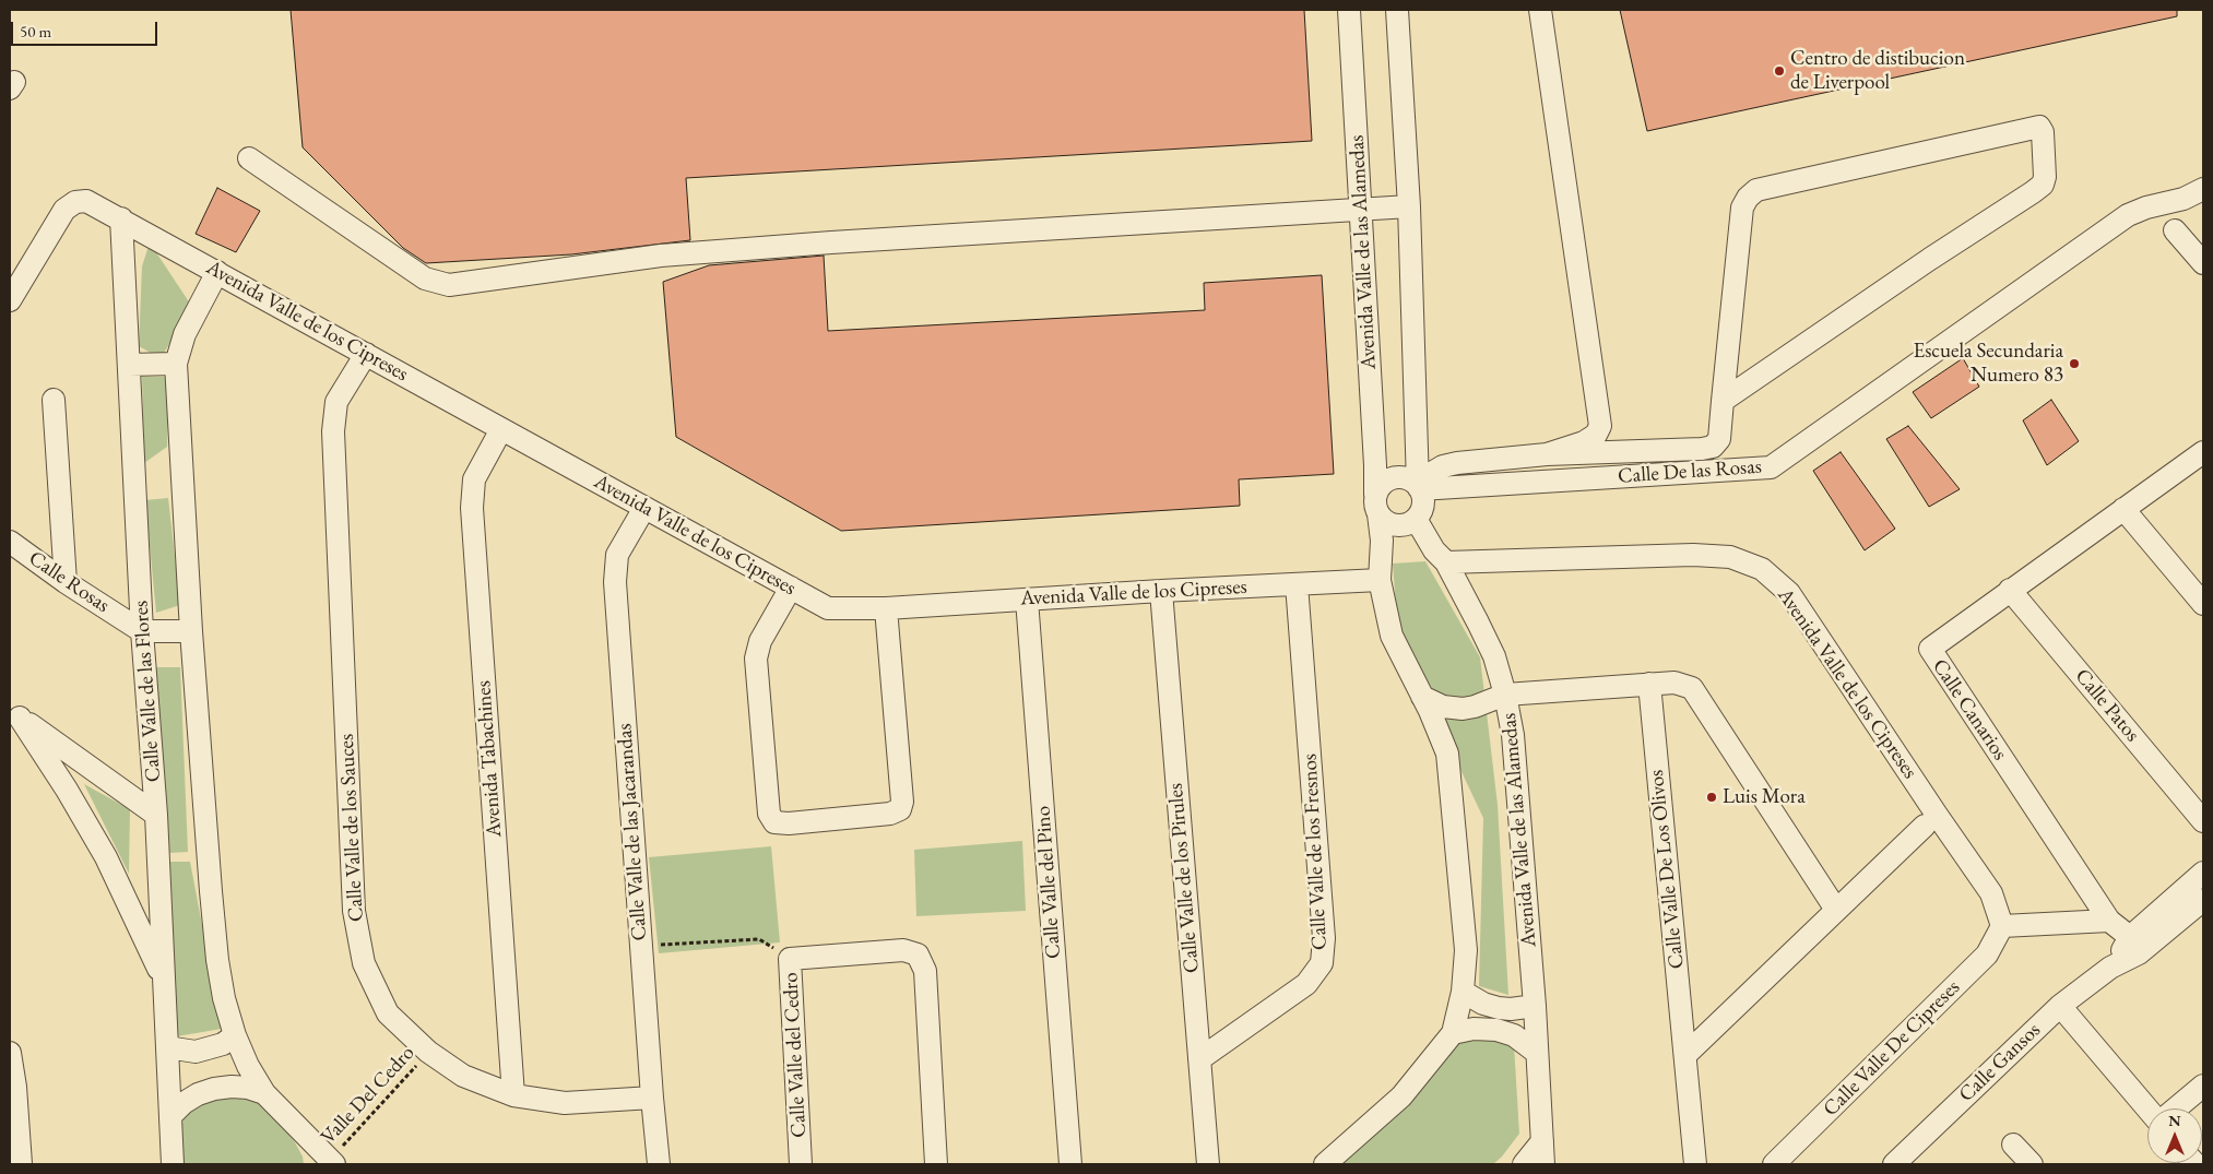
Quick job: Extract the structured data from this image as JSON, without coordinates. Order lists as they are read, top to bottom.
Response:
{
  "streets": {
    "street": [
      "Avenida Valle de las Alamedas",
      "Avenida Valle de los Cipreses",
      "Calle De las Rosas",
      "Calle Rosas",
      "Calle Valle de las Flores",
      "Calle Patos",
      "Calle Canarios",
      "Avenida Tabachines",
      "Calle Valle de los Sauces",
      "Calle Valle de las Jacarandas",
      "Calle Valle de los Fresnos",
      "Calle Valle De Los Olivos",
      "Calle Valle de los Pirules",
      "Calle Valle del Pino",
      "Calle Valle De Cipreses",
      "Calle Valle del Cedro",
      "Calle Gansos"
    ],
    "path": ["Valle Del Cedro"]
  },
  "crossings": [
    ["Avenida Valle de las Alamedas", "Avenida Valle de los Cipreses"],
    ["Avenida Valle de las Alamedas", "Calle De las Rosas"],
    ["Avenida Valle de los Cipreses", "Calle Valle de las Flores"],
    ["Avenida Valle de los Cipreses", "Avenida Tabachines"],
    ["Avenida Valle de los Cipreses", "Calle Valle de los Sauces"],
    ["Avenida Valle de los Cipreses", "Calle Valle de las Jacarandas"],
    ["Avenida Valle de los Cipreses", "Calle Valle de los Fresnos"],
    ["Avenida Valle de los Cipreses", "Calle Valle de los Pirules"],
    ["Avenida Valle de los Cipreses", "Calle Valle del Pino"],
    ["Avenida Valle de los Cipreses", "Calle Valle De Cipreses"],
    ["Calle Rosas", "Calle Valle de las Flores"],
    ["Calle Patos", "Calle Canarios"],
    ["Calle Canarios", "Calle Gansos"],
    ["Avenida Tabachines", "Calle Valle de los Sauces"],
    ["Calle Valle de los Sauces", "Calle Valle de las Jacarandas"],
    ["Calle Valle de los Sauces", "Valle Del Cedro"],
    ["Calle Valle de los Fresnos", "Calle Valle de los Pirules"]
  ],
  "places": ["Centro de distibucion de Liverpool", "Escuela Secundaria Numero 83", "Luis Mora"],
  "scale_bar": "50 m",
  "north": "top"
}
